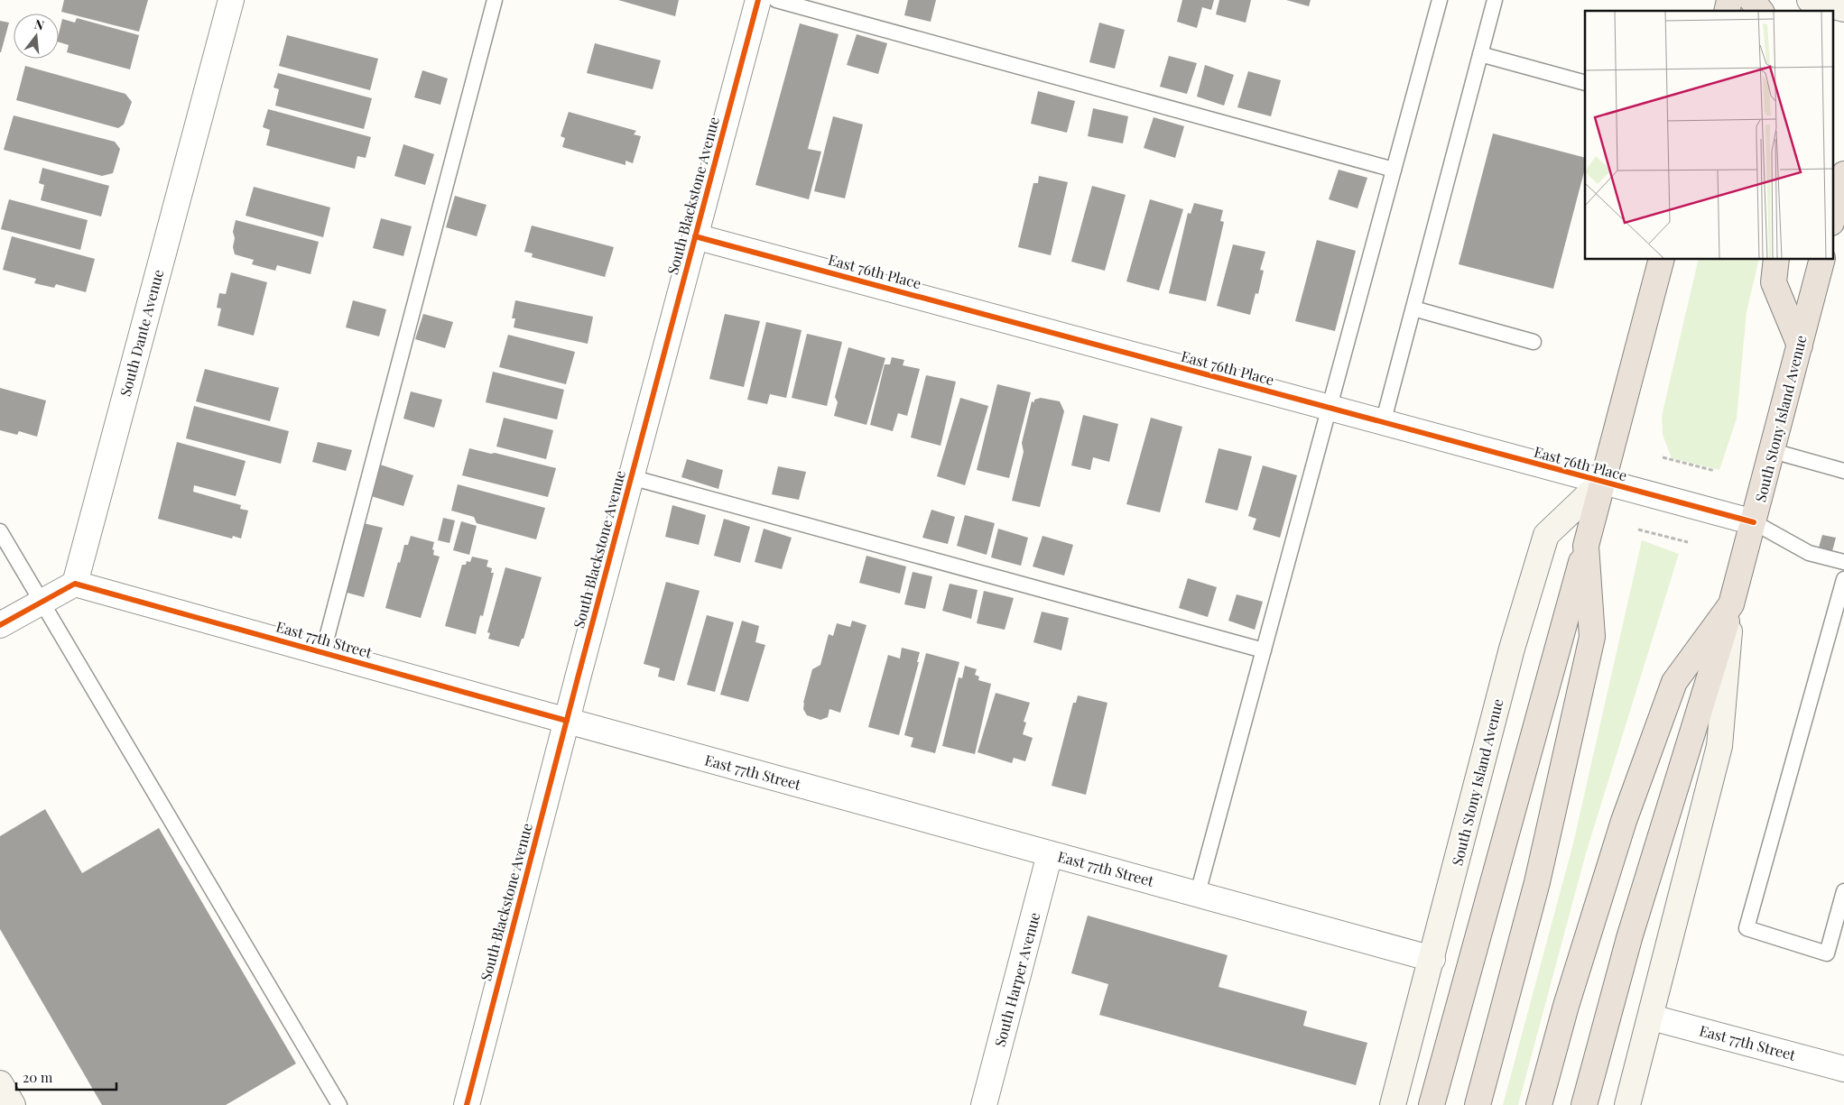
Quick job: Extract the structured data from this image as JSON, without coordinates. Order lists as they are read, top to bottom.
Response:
{
  "streets": {
    "highway": ["South Stony Island Avenue"],
    "street": [
      "South Blackstone Avenue",
      "East 76th Place",
      "South Dante Avenue",
      "East 77th Street",
      "South Harper Avenue"
    ]
  },
  "crossings": [
    ["South Blackstone Avenue", "East 76th Place"],
    ["South Blackstone Avenue", "East 77th Street"],
    ["East 76th Place", "South Stony Island Avenue"],
    ["South Dante Avenue", "East 77th Street"],
    ["South Stony Island Avenue", "East 77th Street"],
    ["East 77th Street", "South Harper Avenue"]
  ],
  "scale_bar": "20 m",
  "north": "top"
}
